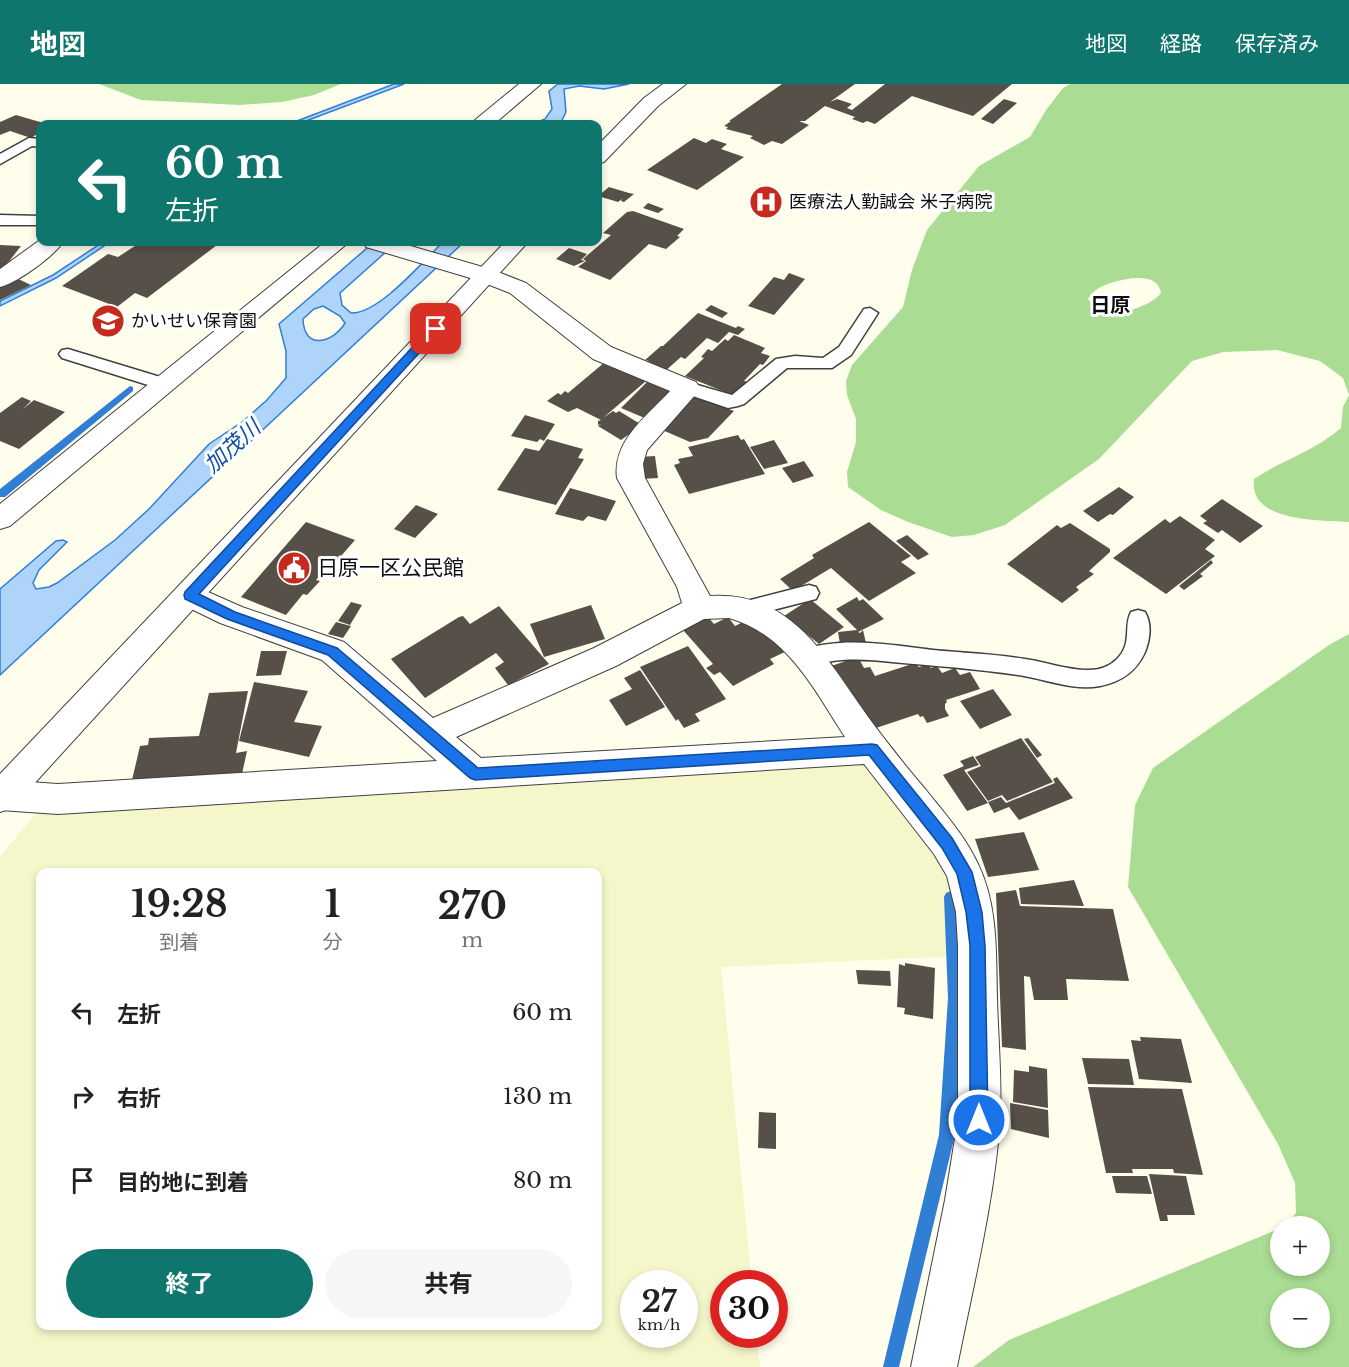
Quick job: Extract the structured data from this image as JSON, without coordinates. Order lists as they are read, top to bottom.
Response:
{
  "districts": ["日原"],
  "water": ["加茂川"],
  "places": {
    "hospital": ["医療法人勤誠会 米子病院"],
    "school or university": ["かいせい保育園"],
    "public building": ["日原一区公民館"]
  },
  "page": {
    "header": "地図",
    "nav": ["地図", "経路", "保存済み"],
    "turn": ["60 m", "左折"],
    "eta": [
      "19:28",
      "到着",
      "1",
      "分",
      "270",
      "m"
    ],
    "list": [
      {
        "name": "左折",
        "value": "60 m"
      },
      {
        "name": "右折",
        "value": "130 m"
      },
      {
        "name": "目的地に到着",
        "value": "80 m"
      }
    ],
    "map_buttons": ["+", "−"],
    "buttons": ["終了", "共有"],
    "speed": "27 km/h",
    "limit": "30"
  }
}
